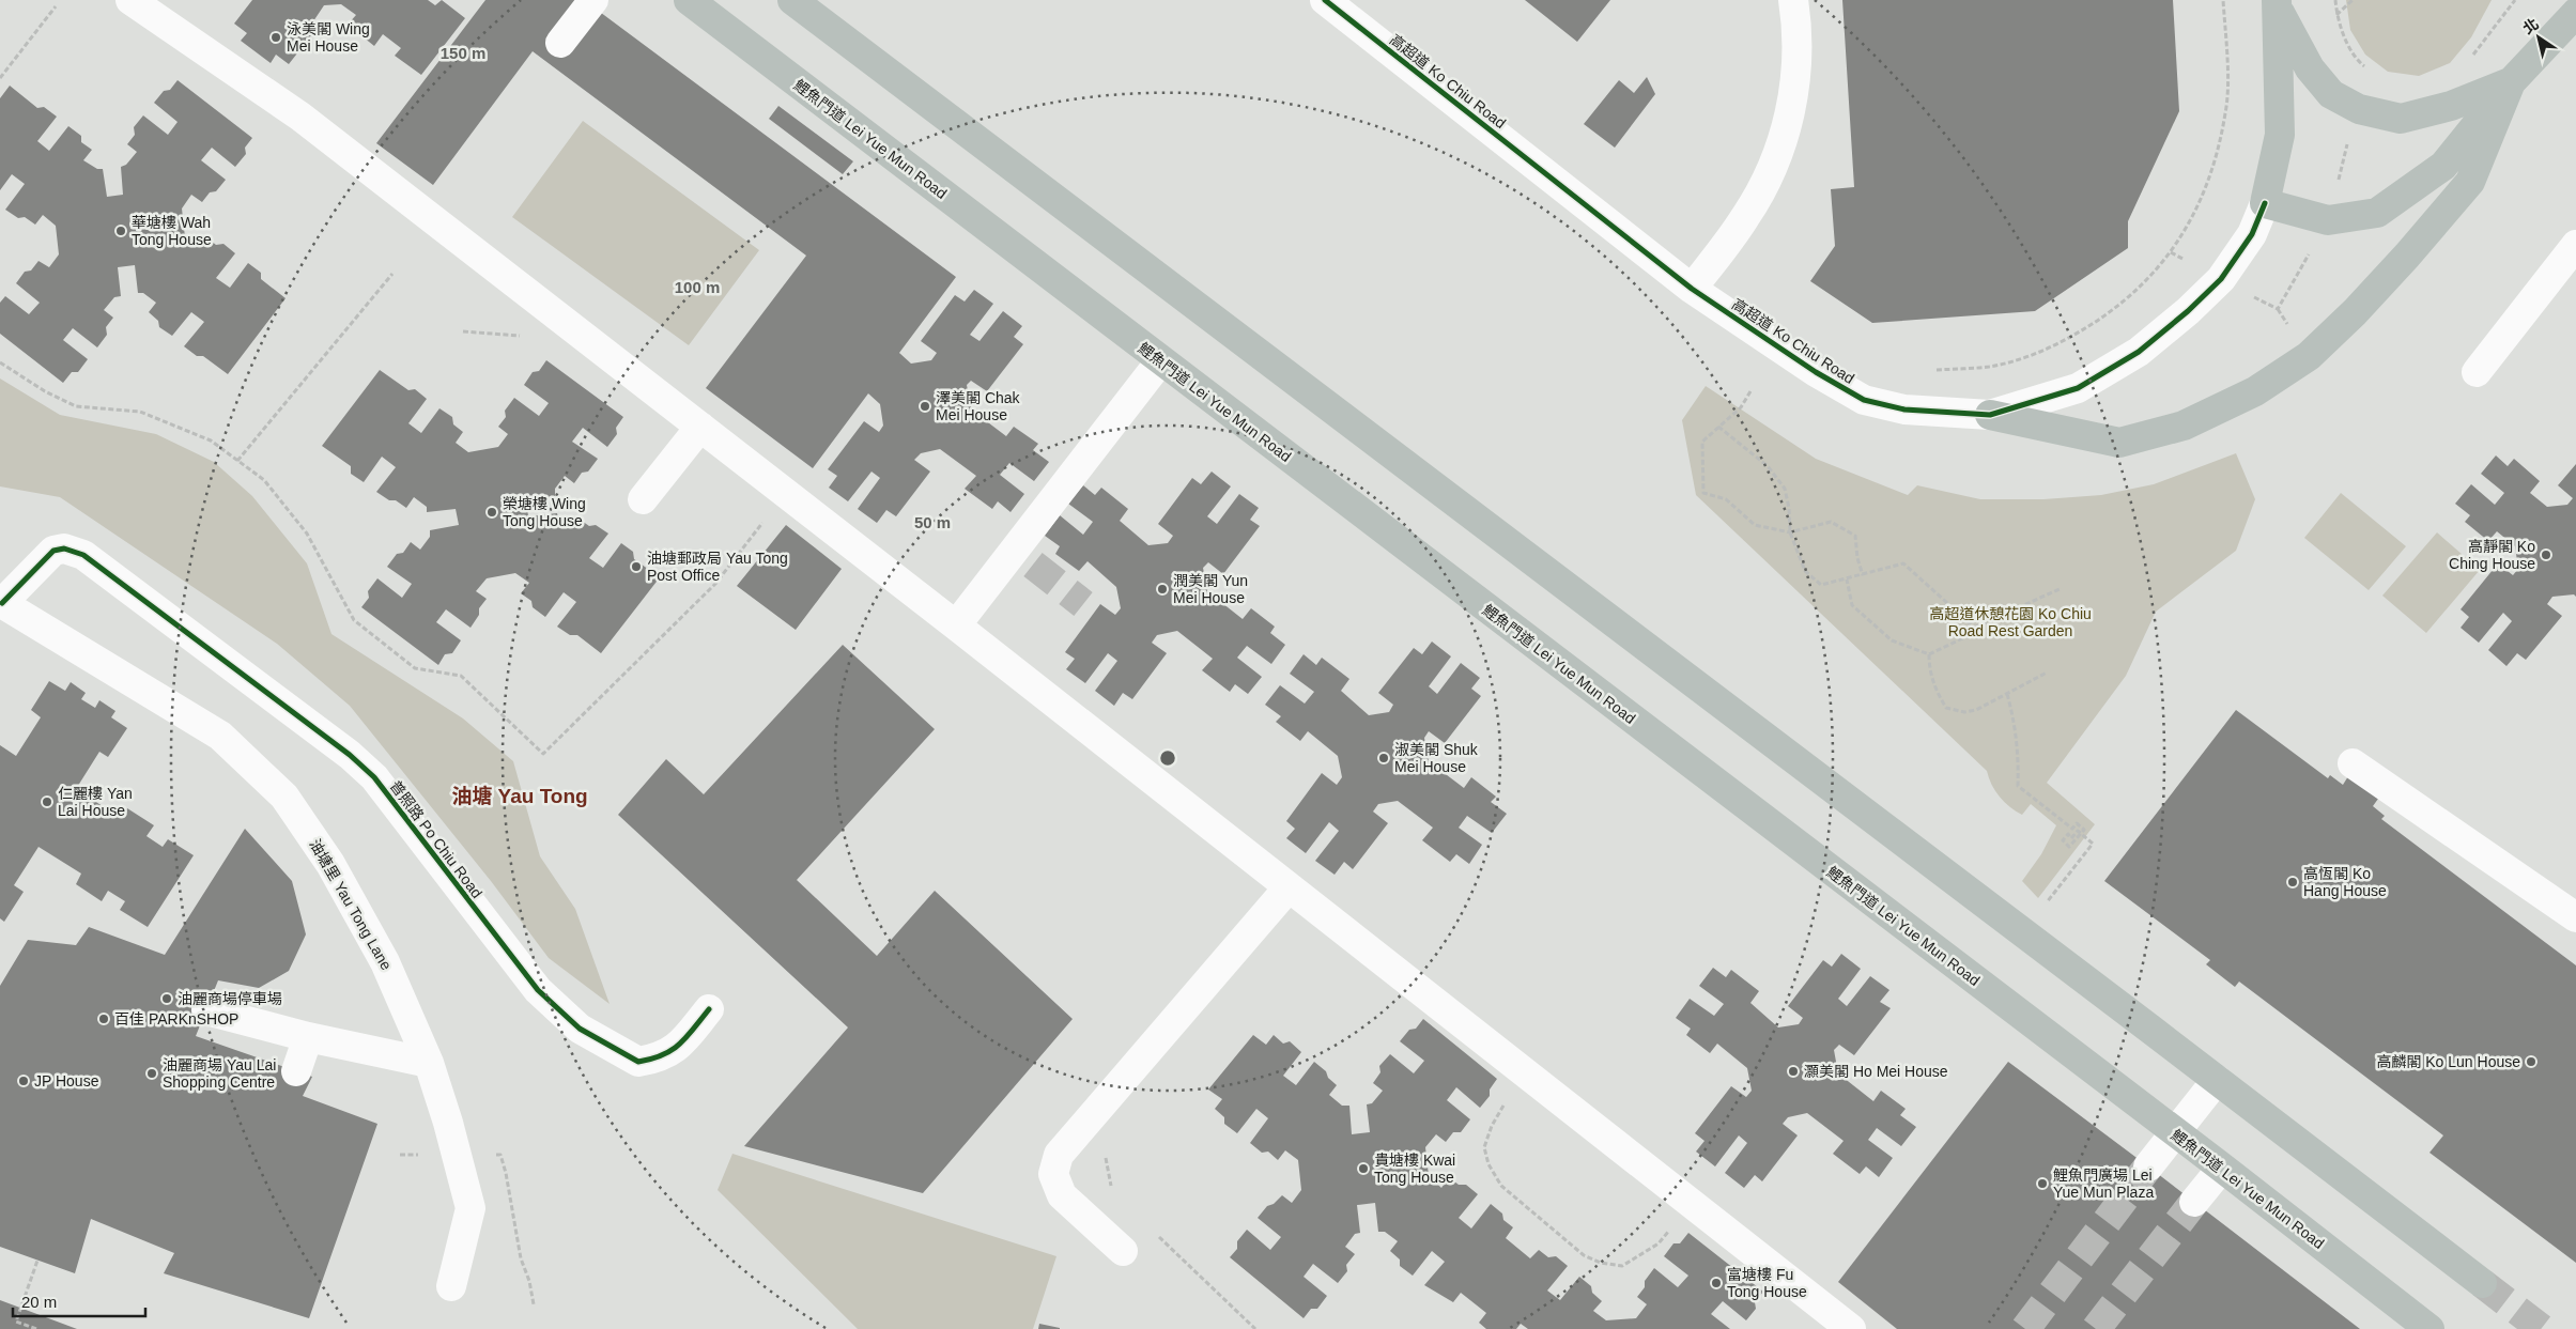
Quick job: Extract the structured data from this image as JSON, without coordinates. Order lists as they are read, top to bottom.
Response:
{
  "streets": {
    "main road": ["鯉魚門道 Lei Yue Mun Road"],
    "street": ["高超道 Ko Chiu Road", "普照路 Po Chiu Road", "油塘里 Yau Tong Lane"]
  },
  "crossings": [
    ["普照路 Po Chiu Road", "油塘里 Yau Tong Lane"]
  ],
  "districts": ["油塘 Yau Tong"],
  "parks": ["高超道休憩花園 Ko Chiu Road Rest Garden"],
  "places": [
    "泳美閣 Wing Mei House",
    "華塘樓 Wah Tong House",
    "澤美閣 Chak Mei House",
    "榮塘樓 Wing Tong House",
    "高靜閣 Ko Ching House",
    "油塘郵政局 Yau Tong Post Office",
    "潤美閣 Yun Mei House",
    "淑美閣 Shuk Mei House",
    "仁麗樓 Yan Lai House",
    "高恆閣 Ko Hang House",
    "油麗商場停車場",
    "百佳 PARKnSHOP",
    "高麟閣 Ko Lun House",
    "灝美閣 Ho Mei House",
    "油麗商場 Yau Lai Shopping Centre",
    "JP House",
    "貴塘樓 Kwai Tong House",
    "鯉魚門廣場 Lei Yue Mun Plaza",
    "富塘樓 Fu Tong House"
  ],
  "scale_bar": "20 m",
  "north": "top left",
  "rings": ["150 m", "100 m", "50 m"]
}
